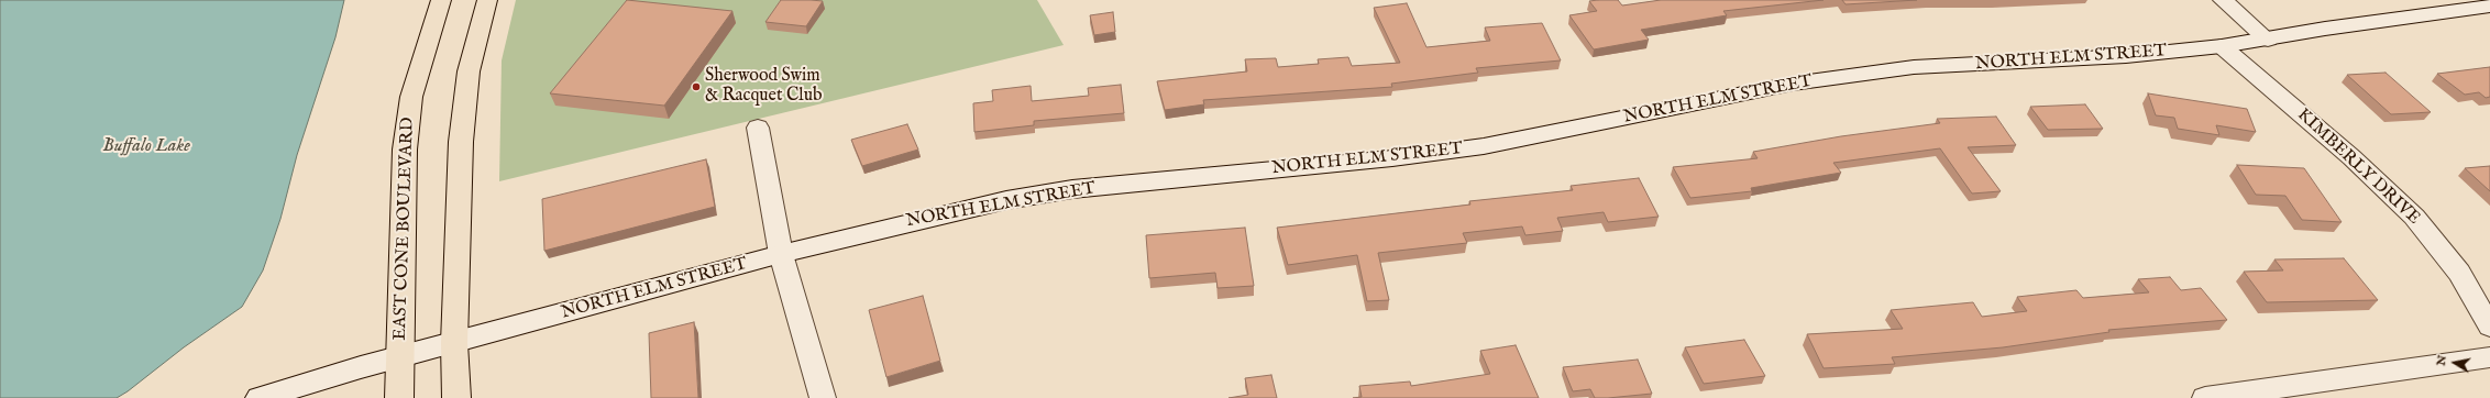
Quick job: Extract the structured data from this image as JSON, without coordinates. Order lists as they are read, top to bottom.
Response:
{
  "streets": {
    "main road": ["NORTH ELM STREET", "EAST CONE BOULEVARD"],
    "street": ["KIMBERLY DRIVE"]
  },
  "crossings": [
    ["NORTH ELM STREET", "KIMBERLY DRIVE"],
    ["NORTH ELM STREET", "EAST CONE BOULEVARD"]
  ],
  "water": ["Buffalo Lake"],
  "places": ["Sherwood Swim & Racquet Club"],
  "north": "left"
}
